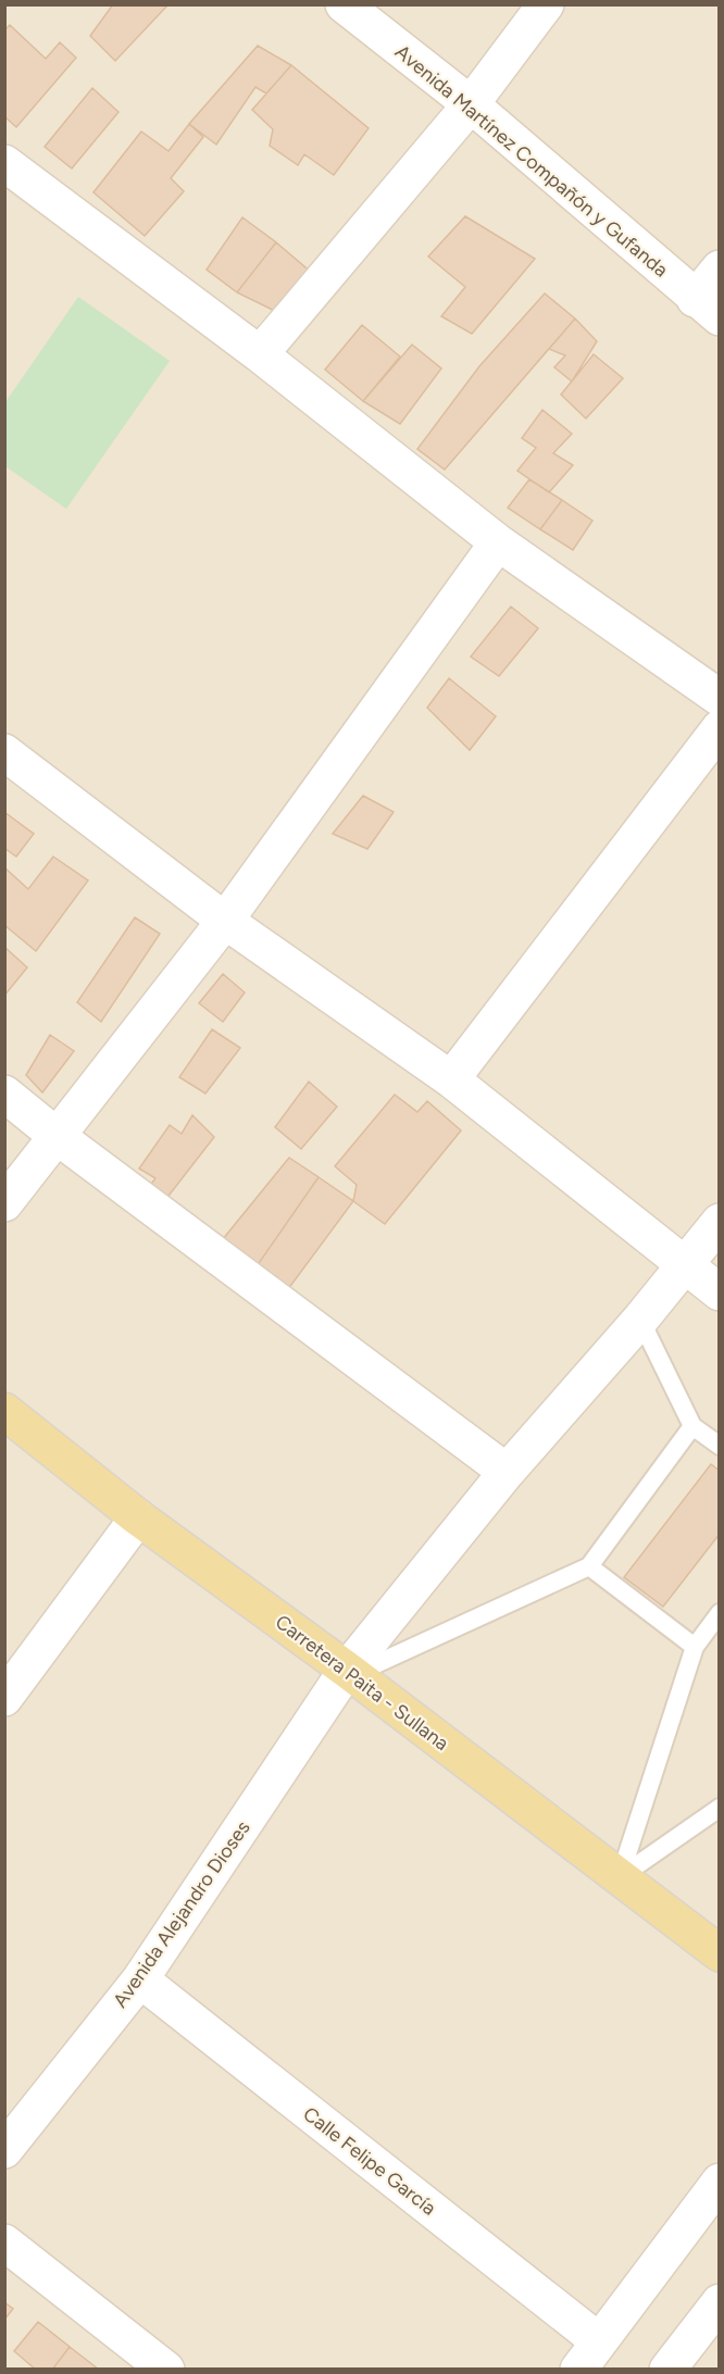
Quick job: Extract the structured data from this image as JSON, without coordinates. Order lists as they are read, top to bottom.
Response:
{
  "streets": {
    "main road": ["Carretera Paita - Sullana"],
    "street": ["Avenida Martínez Compañón y Gufanda", "Avenida Alejandro Dioses", "Calle Felipe García"]
  },
  "crossings": [
    ["Carretera Paita - Sullana", "Avenida Alejandro Dioses"],
    ["Avenida Alejandro Dioses", "Calle Felipe García"]
  ]
}
